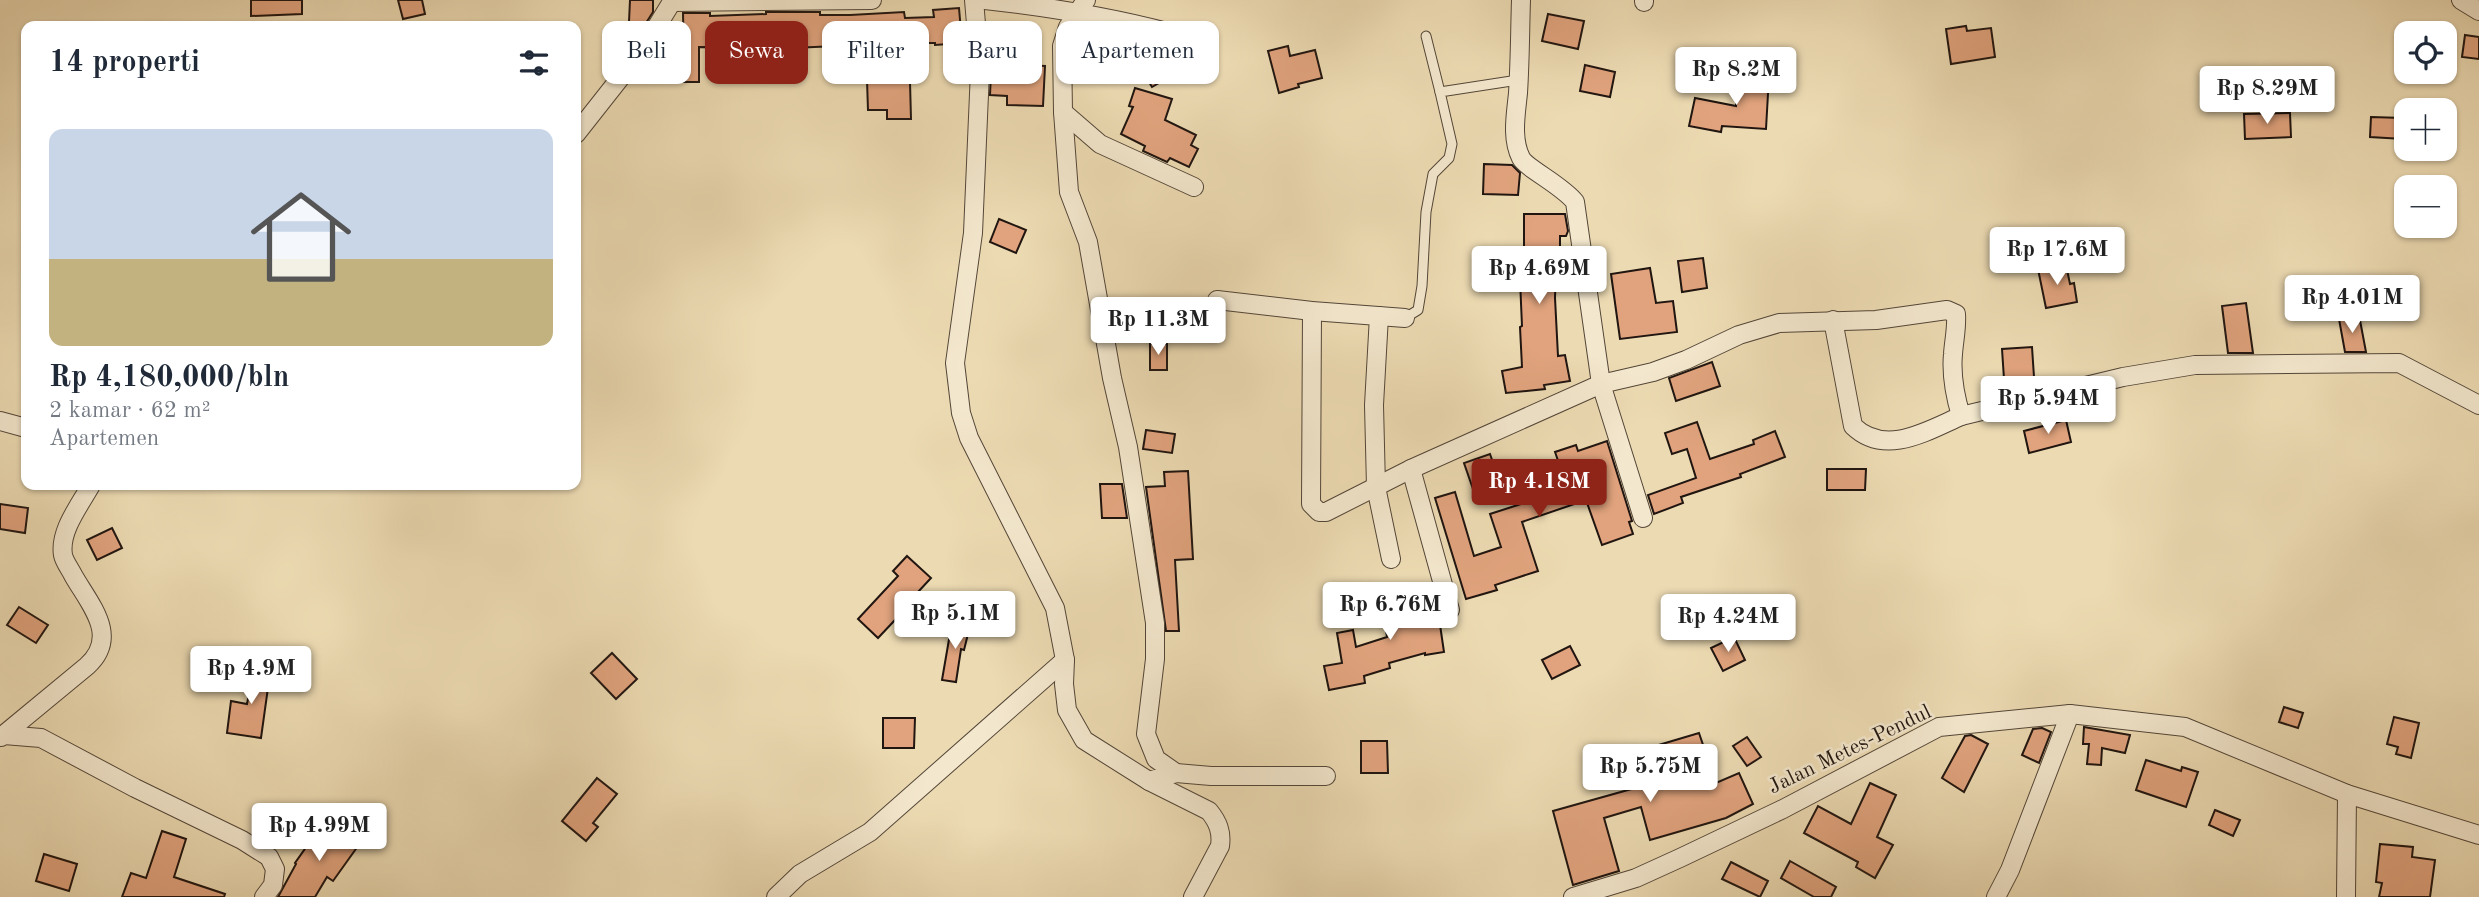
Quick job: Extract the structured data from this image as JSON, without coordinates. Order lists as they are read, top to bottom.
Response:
{
  "streets": {
    "street": ["Jalan Metes-Pendul"]
  },
  "page": {
    "map_buttons": ["+", "−"],
    "chip": [
      "Beli",
      "Sewa",
      "Filter",
      "Baru",
      "Apartemen"
    ],
    "heading": "14 properti",
    "price": [
      "Rp 8.2M",
      "Rp 8.29M",
      "Rp 17.6M",
      "Rp 4.69M",
      "Rp 4.01M",
      "Rp 11.3M",
      "Rp 5.94M",
      "Rp 4.18M",
      "Rp 6.76M",
      "Rp 5.1M",
      "Rp 4.24M",
      "Rp 4.9M",
      "Rp 5.75M",
      "Rp 4.99M"
    ],
    "list": [
      {
        "name": "Rp 4,180,000/bln",
        "note": "2 kamar · 62 m² · Apartemen"
      }
    ]
  }
}
